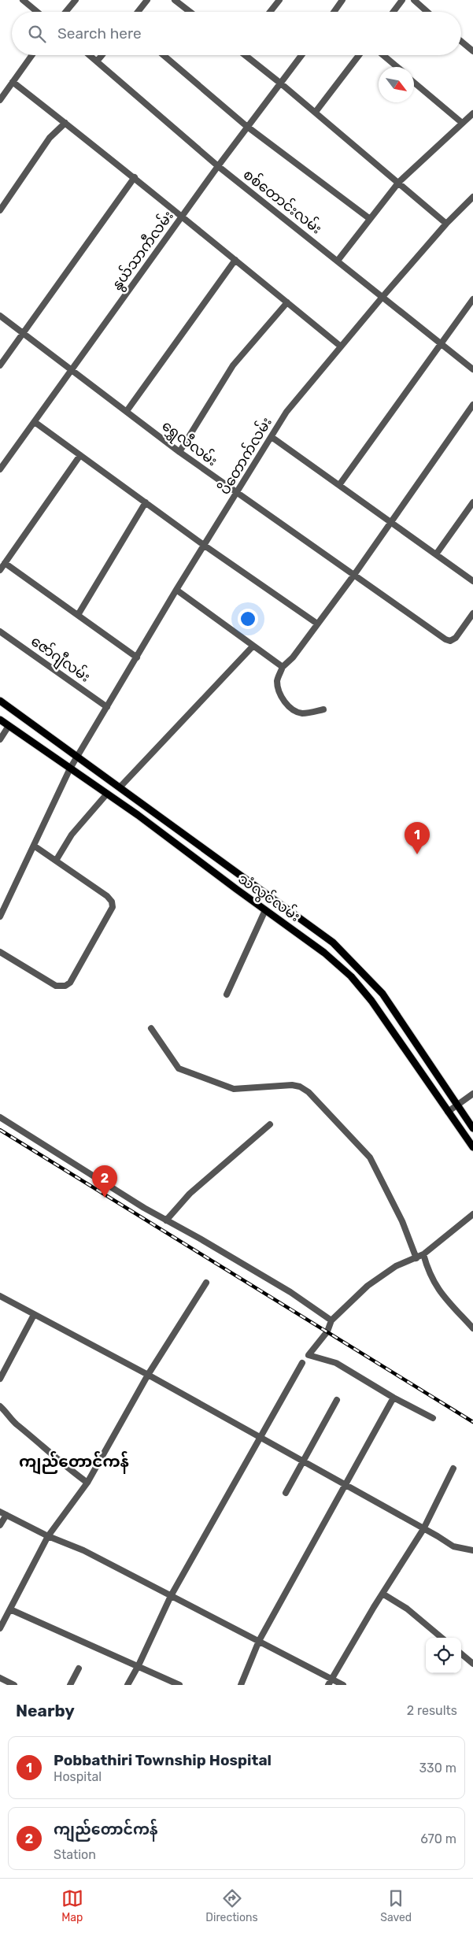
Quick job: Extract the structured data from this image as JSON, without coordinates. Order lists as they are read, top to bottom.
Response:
{
  "streets": {
    "main road": ["သံလွင်လမ်း"],
    "street": [
      "စစ်တောင်းလမ်း",
      "နွယ်သာကီလမ်း",
      "ရွှေလီလမ်း",
      "ပိတောက်လမ်း",
      "ဇော်ဂျီလမ်း"
    ]
  },
  "crossings": [
    ["စစ်တောင်းလမ်း", "နွယ်သာကီလမ်း"],
    ["စစ်တောင်းလမ်း", "ပိတောက်လမ်း"],
    ["နွယ်သာကီလမ်း", "ရွှေလီလမ်း"],
    ["ရွှေလီလမ်း", "ပိတောက်လမ်း"],
    ["ပိတောက်လမ်း", "ဇော်ဂျီလမ်း"],
    ["ပိတောက်လမ်း", "သံလွင်လမ်း"]
  ],
  "districts": ["ကျည်တောင်ကန်"],
  "north": "bottom right",
  "page": {
    "search": "Search here",
    "pins": ["1", "2"],
    "heading": ["Nearby", "2 results"],
    "list": [
      {
        "mark": "1",
        "name": "Pobbathiri Township Hospital",
        "note": "Hospital",
        "value": "330 m"
      },
      {
        "mark": "2",
        "name": "ကျည်တောင်ကန်",
        "note": "Station",
        "value": "670 m"
      }
    ],
    "nav": ["Map", "Directions", "Saved"]
  }
}
